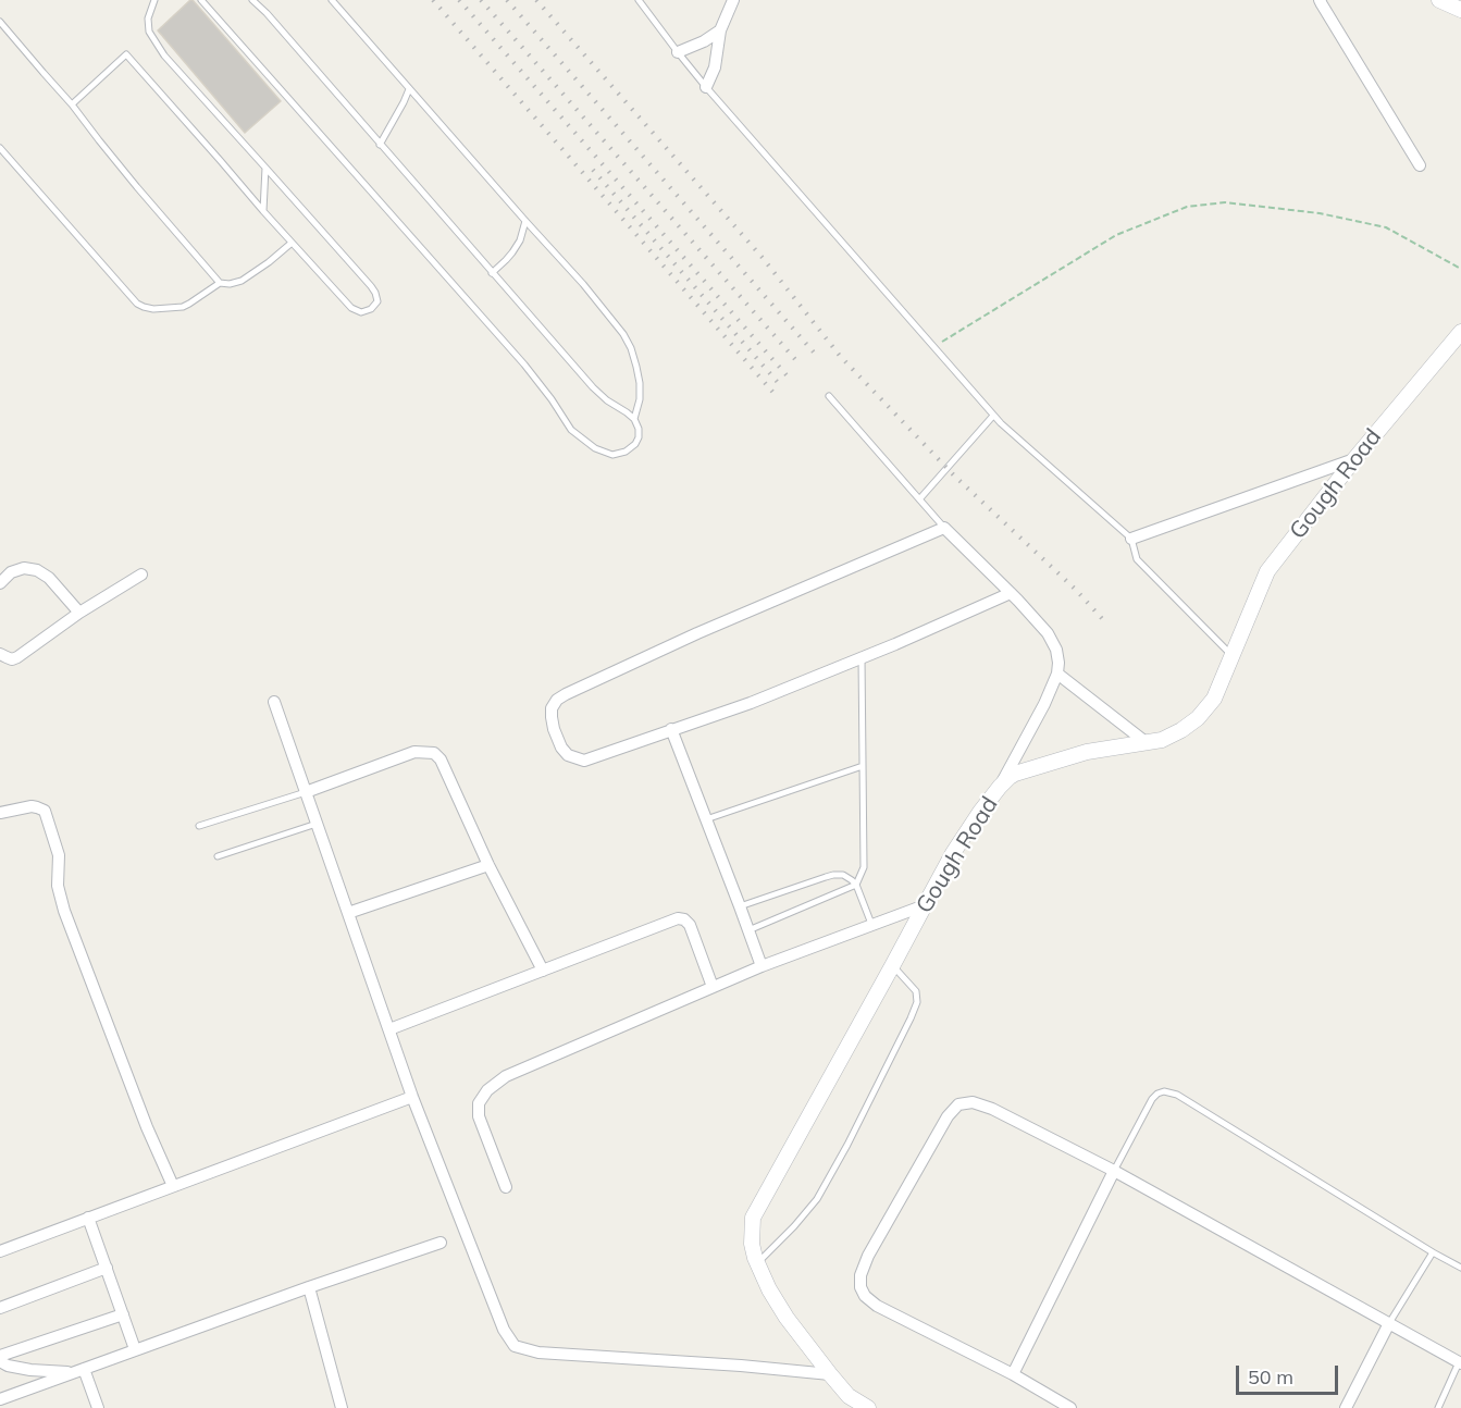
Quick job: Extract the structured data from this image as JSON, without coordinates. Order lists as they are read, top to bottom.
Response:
{
  "streets": {
    "street": ["Gough Road"]
  },
  "scale_bar": "50 m"
}
